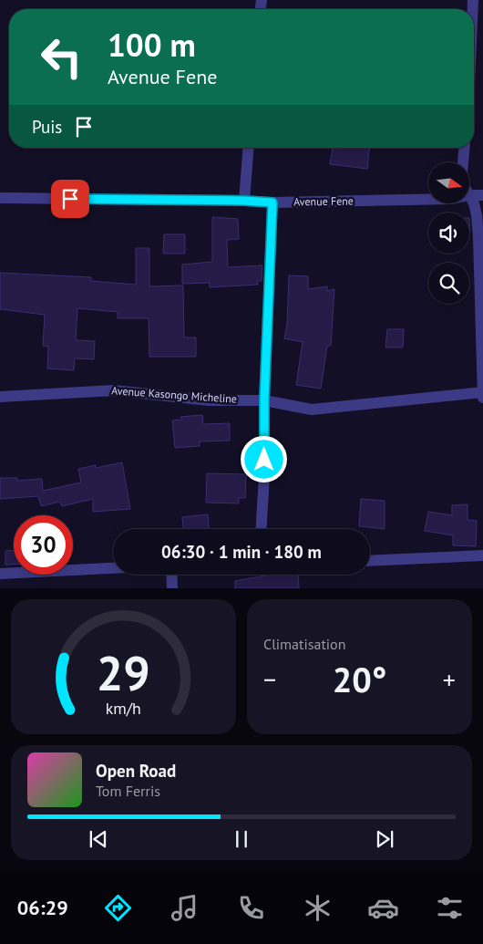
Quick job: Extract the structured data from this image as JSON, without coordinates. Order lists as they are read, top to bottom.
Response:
{
  "streets": {
    "street": ["Avenue Fene", "Avenue Kasongo Micheline"]
  },
  "north": "right",
  "page": {
    "turn": ["100 m", "Avenue Fene"],
    "then": "Puis",
    "limit": "30",
    "trip": "06:30 · 1 min · 180 m",
    "tile": "Climatisation",
    "heat": ["−", "20°", "+"],
    "song": ["Open Road", "Tom Ferris"],
    "tabs": "06:29",
    "gauge": ["29", "km/h"]
  }
}
